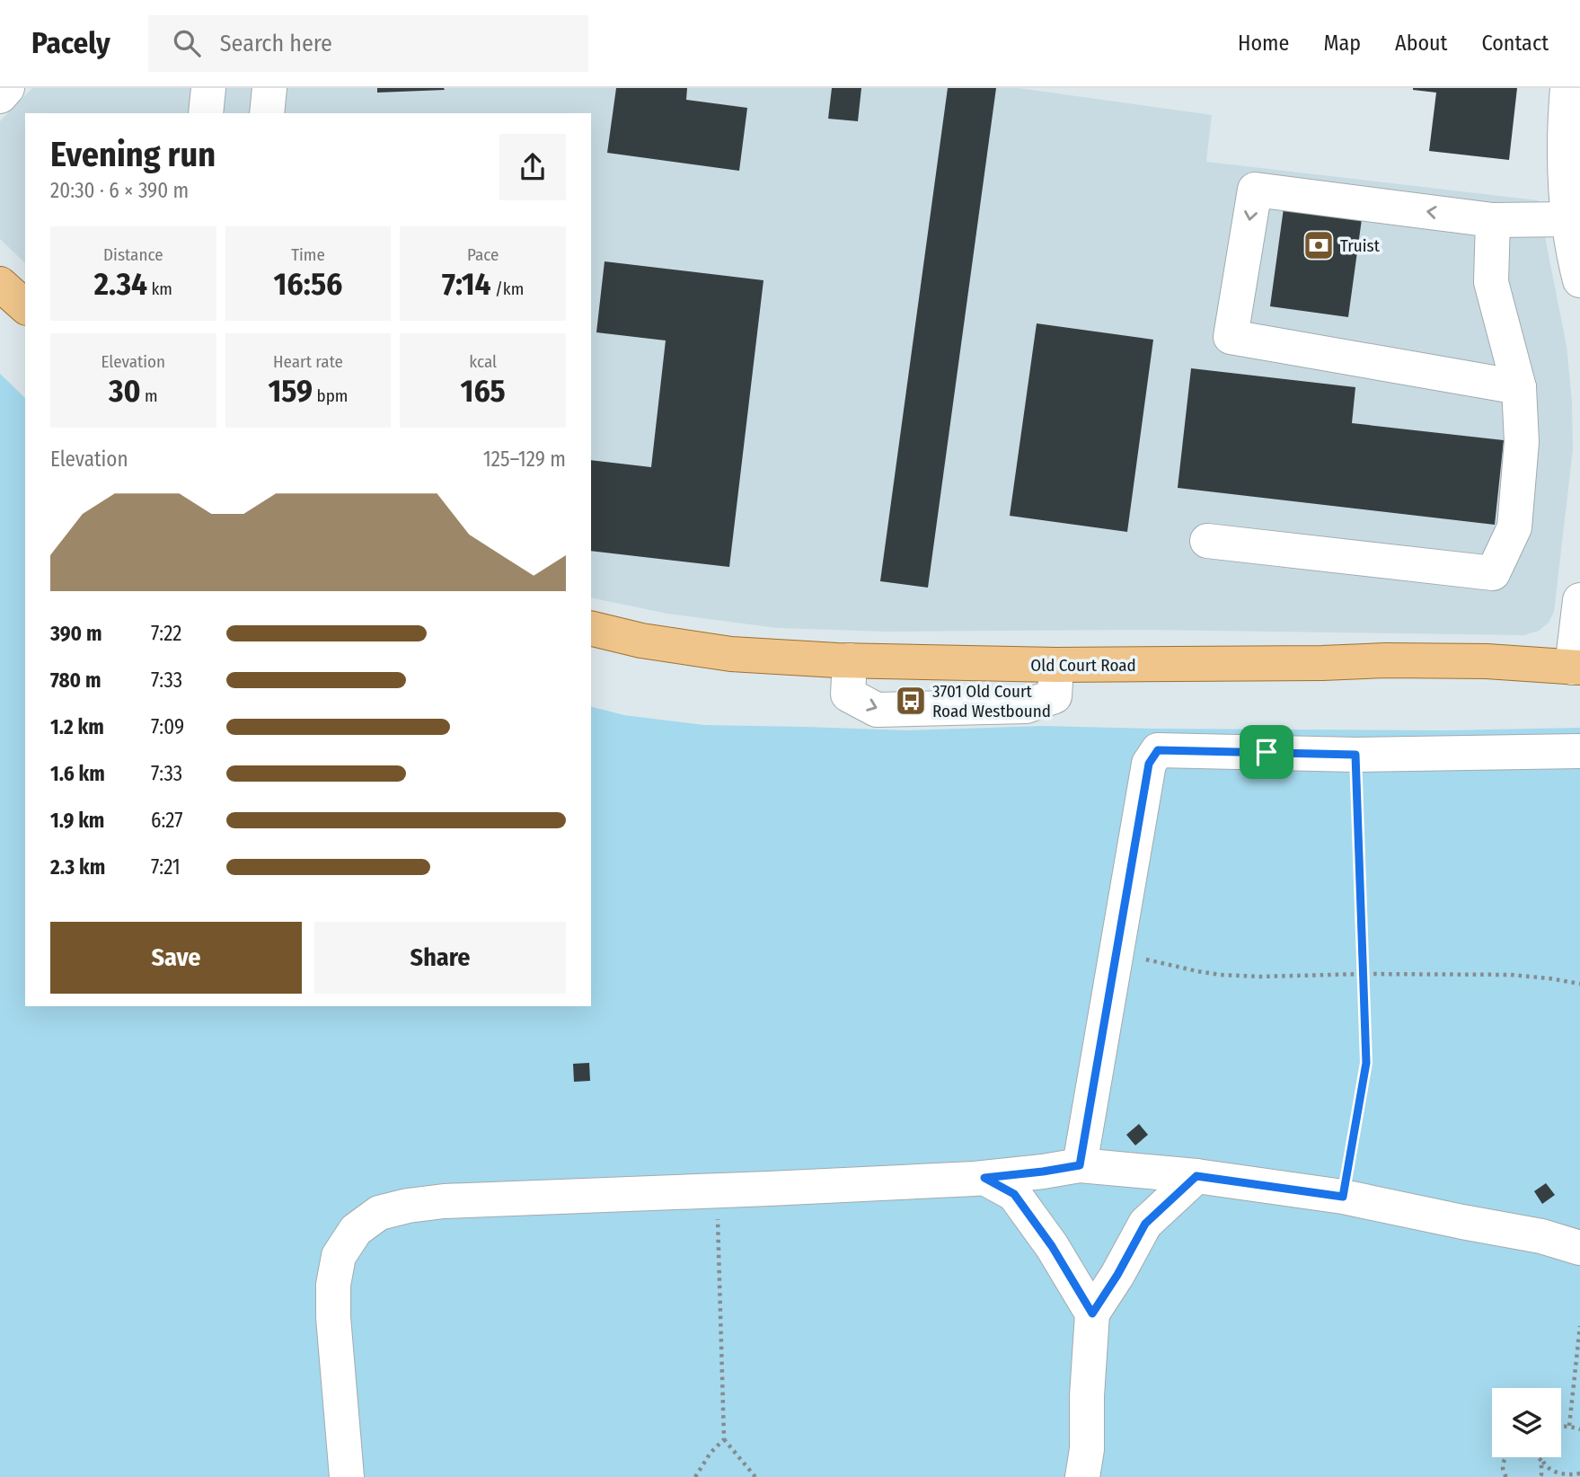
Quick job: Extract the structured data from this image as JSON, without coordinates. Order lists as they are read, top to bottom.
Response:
{
  "streets": {
    "main road": ["Old Court Road"]
  },
  "places": {
    "bank": ["Truist"],
    "bus stop": ["3701 Old Court Road Westbound"]
  },
  "page": {
    "header": "Pacely",
    "search": "Search here",
    "nav": [
      "Home",
      "Map",
      "About",
      "Contact"
    ],
    "heading": ["Evening run", "20:30 · 6 × 390 m"],
    "stats": [
      ["Distance", "2.34 km"],
      ["Time", "16:56"],
      ["Pace", "7:14 /km"],
      ["Elevation", "30 m"],
      ["Heart rate", "159 bpm"],
      ["kcal", "165"]
    ],
    "chart": ["Elevation", "125–129 m"],
    "list": [
      {
        "name": "390 m",
        "note": "7:22"
      },
      {
        "name": "780 m",
        "note": "7:33"
      },
      {
        "name": "1.2 km",
        "note": "7:09"
      },
      {
        "name": "1.6 km",
        "note": "7:33"
      },
      {
        "name": "1.9 km",
        "note": "6:27"
      },
      {
        "name": "2.3 km",
        "note": "7:21"
      }
    ],
    "buttons": ["Save", "Share"]
  }
}
